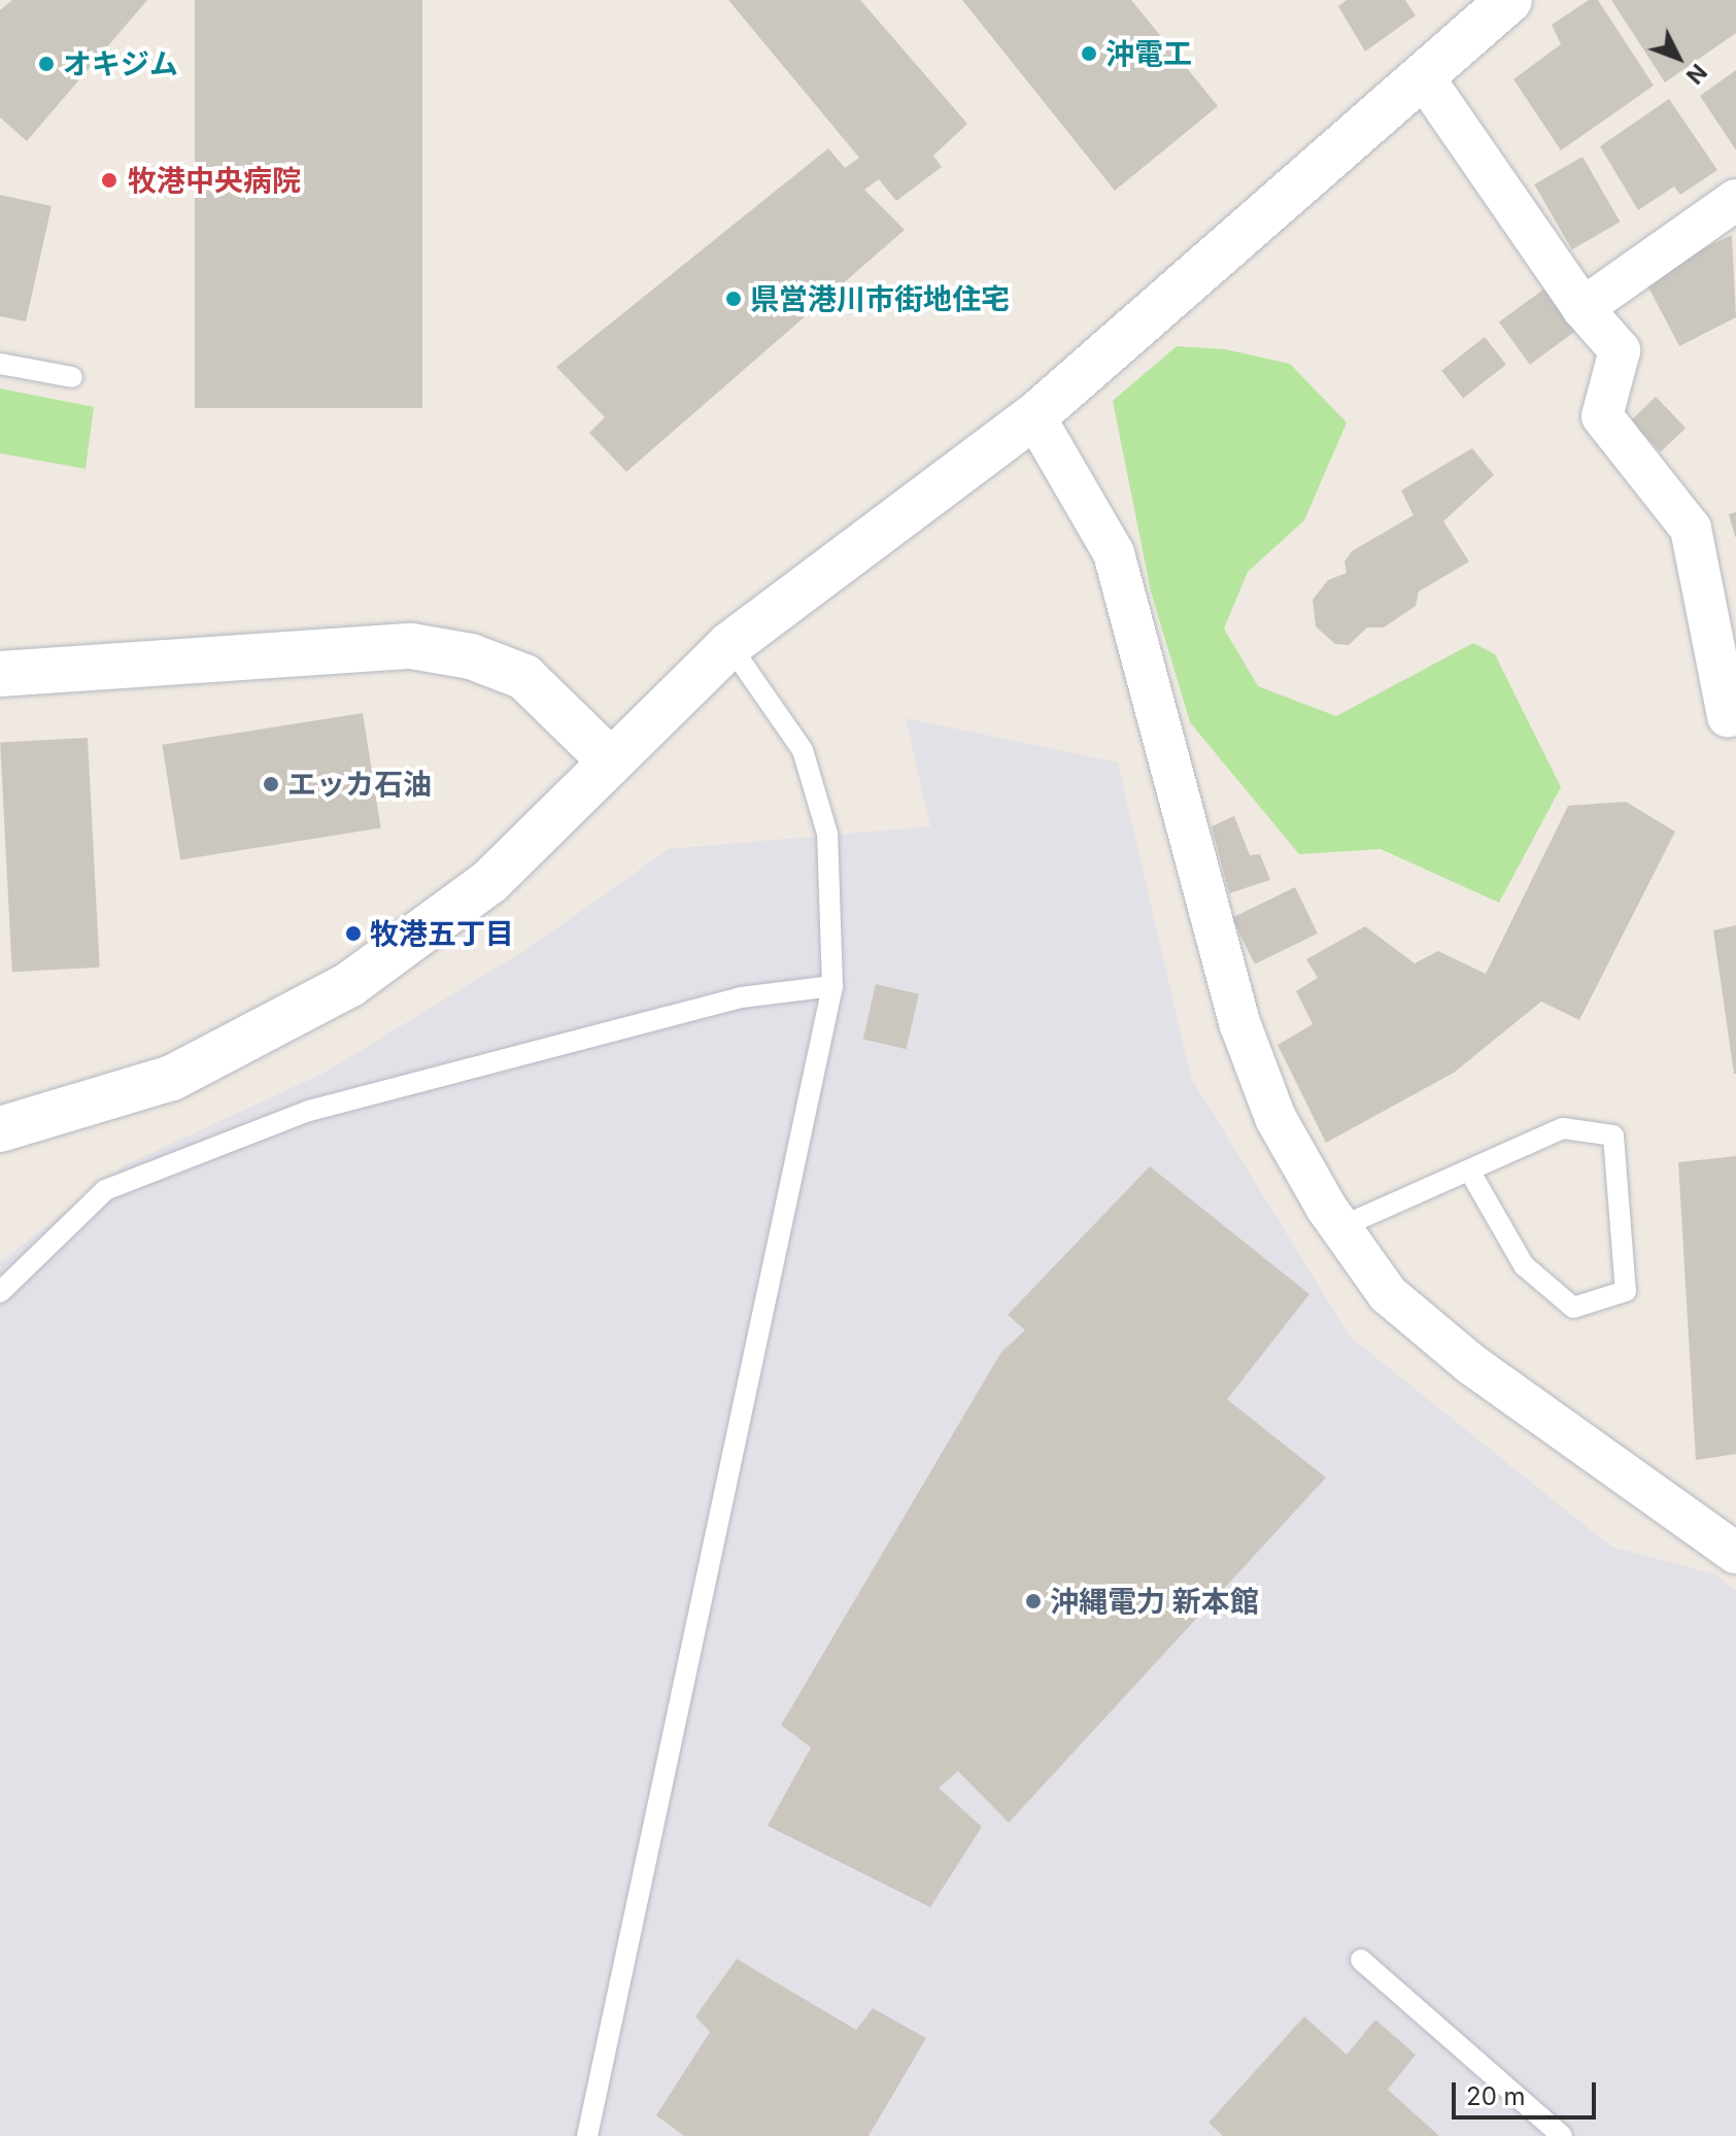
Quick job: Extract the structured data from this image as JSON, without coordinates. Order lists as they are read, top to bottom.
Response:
{
  "places": [
    "沖電工",
    "オキジム",
    "牧港中央病院",
    "県営港川市街地住宅",
    "エッカ石油",
    "牧港五丁目",
    "沖縄電力 新本館"
  ],
  "scale_bar": "20 m",
  "north": "bottom right"
}
